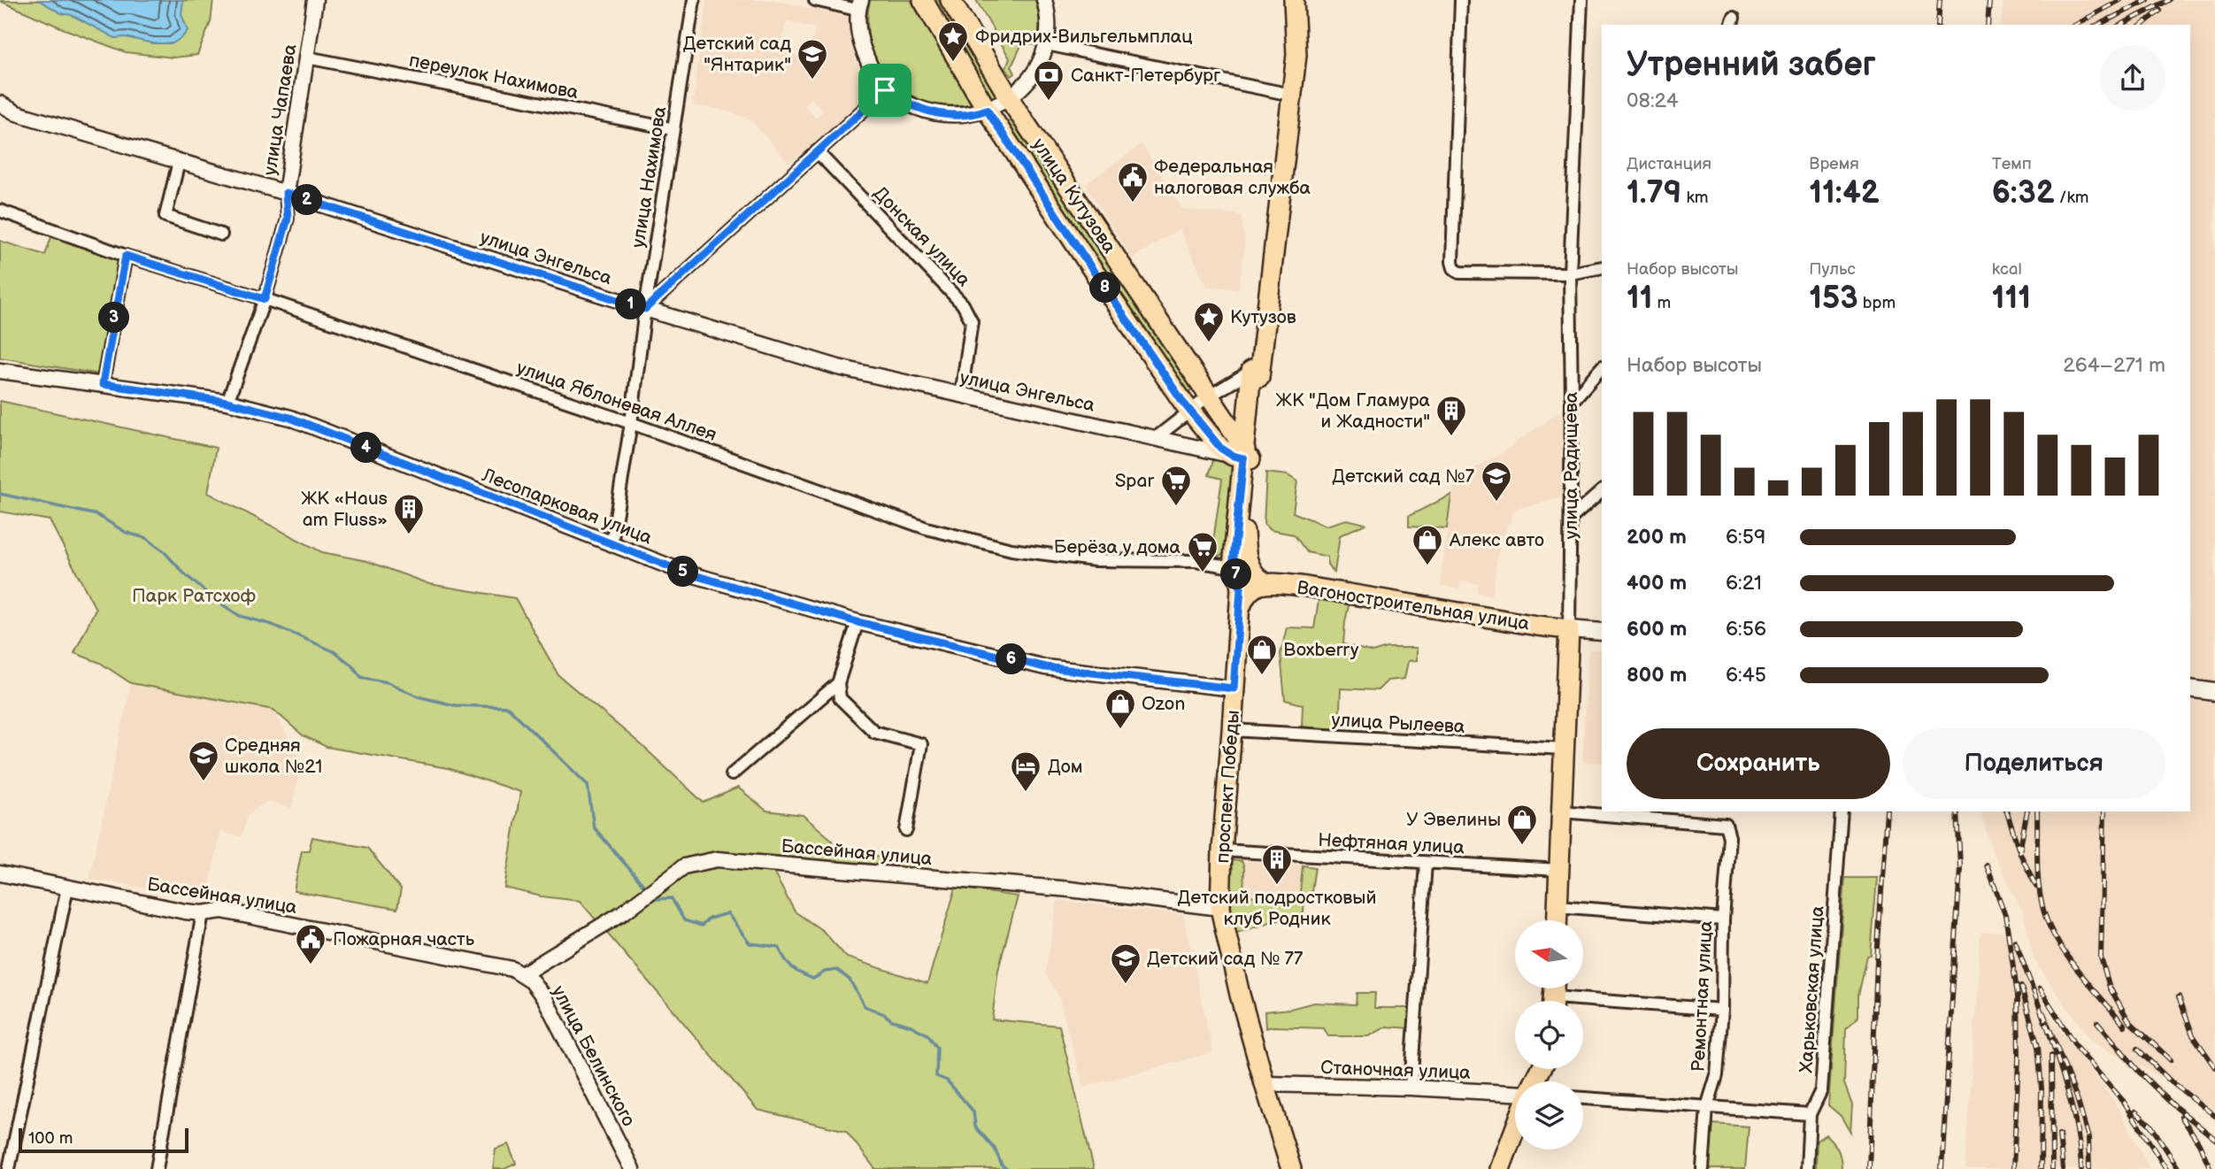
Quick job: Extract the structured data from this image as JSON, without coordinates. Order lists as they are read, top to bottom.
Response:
{
  "streets": {
    "main road": [
      "улица Кутузова",
      "улица Радищева",
      "Вагоностроительная улица",
      "проспект Победы"
    ],
    "street": [
      "переулок Нахимова",
      "улица Чапаева",
      "улица Нахимова",
      "Донская улица",
      "улица Энгельса",
      "улица Яблоневая Аллея",
      "Лесопарковая улица",
      "улица Рылеева",
      "Нефтяная улица",
      "Бассейная улица",
      "Харьковская улица",
      "Ремонтная улица",
      "улица Белинского",
      "Станочная улица"
    ]
  },
  "crossings": [
    ["переулок Нахимова", "улица Чапаева"],
    ["переулок Нахимова", "улица Нахимова"],
    ["улица Чапаева", "улица Энгельса"],
    ["улица Чапаева", "улица Яблоневая Аллея"],
    ["улица Чапаева", "Лесопарковая улица"],
    ["улица Нахимова", "улица Энгельса"],
    ["улица Нахимова", "улица Яблоневая Аллея"],
    ["улица Нахимова", "Лесопарковая улица"],
    ["улица Кутузова", "улица Энгельса"],
    ["улица Кутузова", "проспект Победы"],
    ["Донская улица", "улица Энгельса"],
    ["улица Энгельса", "проспект Победы"],
    ["улица Яблоневая Аллея", "проспект Победы"],
    ["улица Радищева", "Вагоностроительная улица"],
    ["улица Радищева", "улица Рылеева"],
    ["улица Радищева", "Нефтяная улица"],
    ["улица Радищева", "Ремонтная улица"],
    ["Лесопарковая улица", "проспект Победы"],
    ["Вагоностроительная улица", "проспект Победы"],
    ["улица Рылеева", "проспект Победы"],
    ["проспект Победы", "Нефтяная улица"],
    ["проспект Победы", "Бассейная улица"],
    ["проспект Победы", "Станочная улица"],
    ["Бассейная улица", "улица Белинского"]
  ],
  "parks": ["Парк Ратсхоф"],
  "places": {
    "place": ["Фридрих-Вильгельмплац", "Кутузов"],
    "school or university": [
      "Детский сад \"Янтарик\"",
      "Детский сад №7",
      "Средняя школа №21",
      "Детский сад № 77"
    ],
    "bank": ["Санкт-Петербург"],
    "public building": ["Федеральная налоговая служба", "Пожарная часть"],
    "building": ["ЖК \"Дом Гламура и Жадности\"", "ЖК «Haus am Fluss»", "Детский подростковый клуб Родник"],
    "supermarket": ["Spar", "Берёза у дома"],
    "shop": [
      "Алекс авто",
      "Boxberry",
      "Ozon",
      "У Эвелины"
    ],
    "hotel": ["Дом"]
  },
  "scale_bar": "100 m",
  "north": "left",
  "page": {
    "heading": ["Утренний забег", "08:24"],
    "stats": [
      ["Дистанция", "1.79 km"],
      ["Время", "11:42"],
      ["Темп", "6:32 /km"],
      ["Набор высоты", "11 m"],
      ["Пульс", "153 bpm"],
      ["kcal", "111"]
    ],
    "pins": [
      "2",
      "8",
      "1",
      "3",
      "4",
      "5",
      "7",
      "6"
    ],
    "chart": ["Набор высоты", "264–271 m"],
    "list": [
      {
        "name": "200 m",
        "note": "6:59"
      },
      {
        "name": "400 m",
        "note": "6:21"
      },
      {
        "name": "600 m",
        "note": "6:56"
      },
      {
        "name": "800 m",
        "note": "6:45"
      }
    ],
    "buttons": ["Сохранить", "Поделиться"],
    "scale": "100 m"
  }
}
